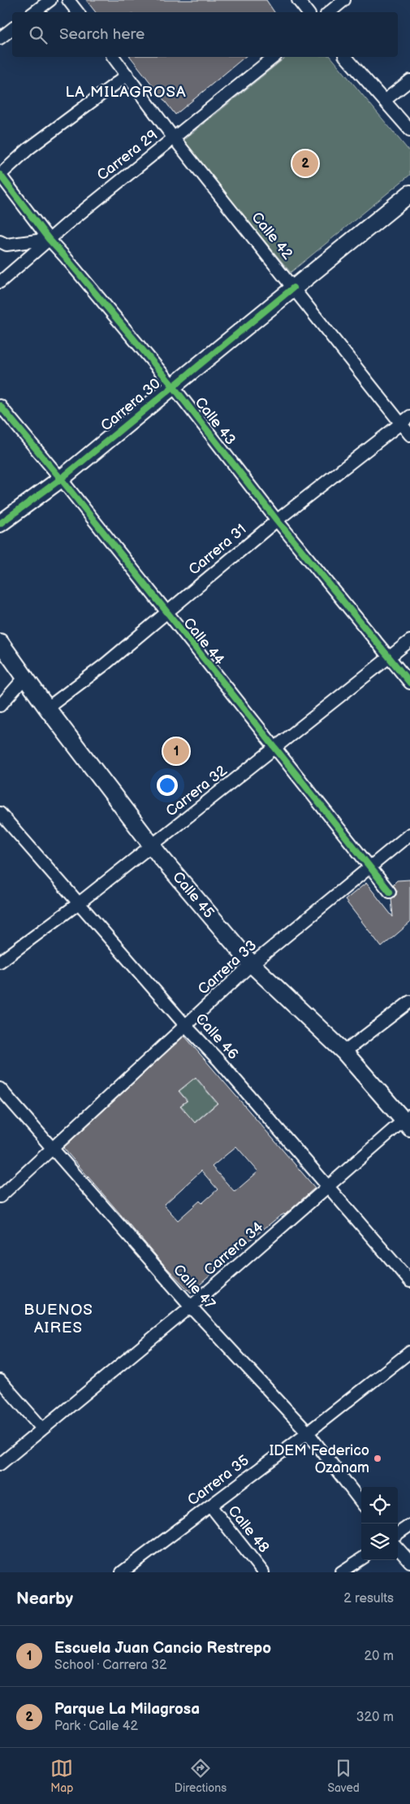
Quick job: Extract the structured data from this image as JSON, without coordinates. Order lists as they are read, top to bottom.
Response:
{
  "streets": {
    "main road": ["Carrera 30", "Calle 45"],
    "street": [
      "Carrera 29",
      "Calle 42",
      "Calle 43",
      "Carrera 31",
      "Calle 44",
      "Carrera 32",
      "Carrera 33",
      "Calle 46",
      "Carrera 34",
      "Calle 47",
      "Carrera 35",
      "Calle 48"
    ]
  },
  "crossings": [
    ["Carrera 29", "Calle 42"],
    ["Carrera 29", "Calle 43"],
    ["Calle 42", "Carrera 30"],
    ["Calle 42", "Carrera 31"],
    ["Carrera 30", "Calle 43"],
    ["Carrera 30", "Calle 44"],
    ["Calle 43", "Carrera 31"],
    ["Calle 43", "Carrera 32"],
    ["Carrera 31", "Calle 44"],
    ["Carrera 31", "Calle 45"],
    ["Calle 44", "Carrera 32"],
    ["Calle 44", "Carrera 33"],
    ["Carrera 32", "Calle 45"],
    ["Carrera 32", "Calle 46"],
    ["Calle 45", "Carrera 33"],
    ["Calle 45", "Carrera 34"],
    ["Carrera 33", "Calle 46"],
    ["Carrera 33", "Calle 47"],
    ["Calle 46", "Carrera 34"],
    ["Carrera 34", "Calle 47"],
    ["Calle 47", "Carrera 35"],
    ["Carrera 35", "Calle 48"]
  ],
  "districts": ["LA MILAGROSA", "BUENOS AIRES"],
  "places": ["IDEM Federico Ozanam"],
  "page": {
    "search": "Search here",
    "pins": ["2", "1"],
    "heading": ["Nearby", "2 results"],
    "list": [
      {
        "mark": "1",
        "name": "Escuela Juan Cancio Restrepo",
        "note": "School · Carrera 32",
        "value": "20 m"
      },
      {
        "mark": "2",
        "name": "Parque La Milagrosa",
        "note": "Park · Calle 42",
        "value": "320 m"
      }
    ],
    "nav": ["Map", "Directions", "Saved"]
  }
}
